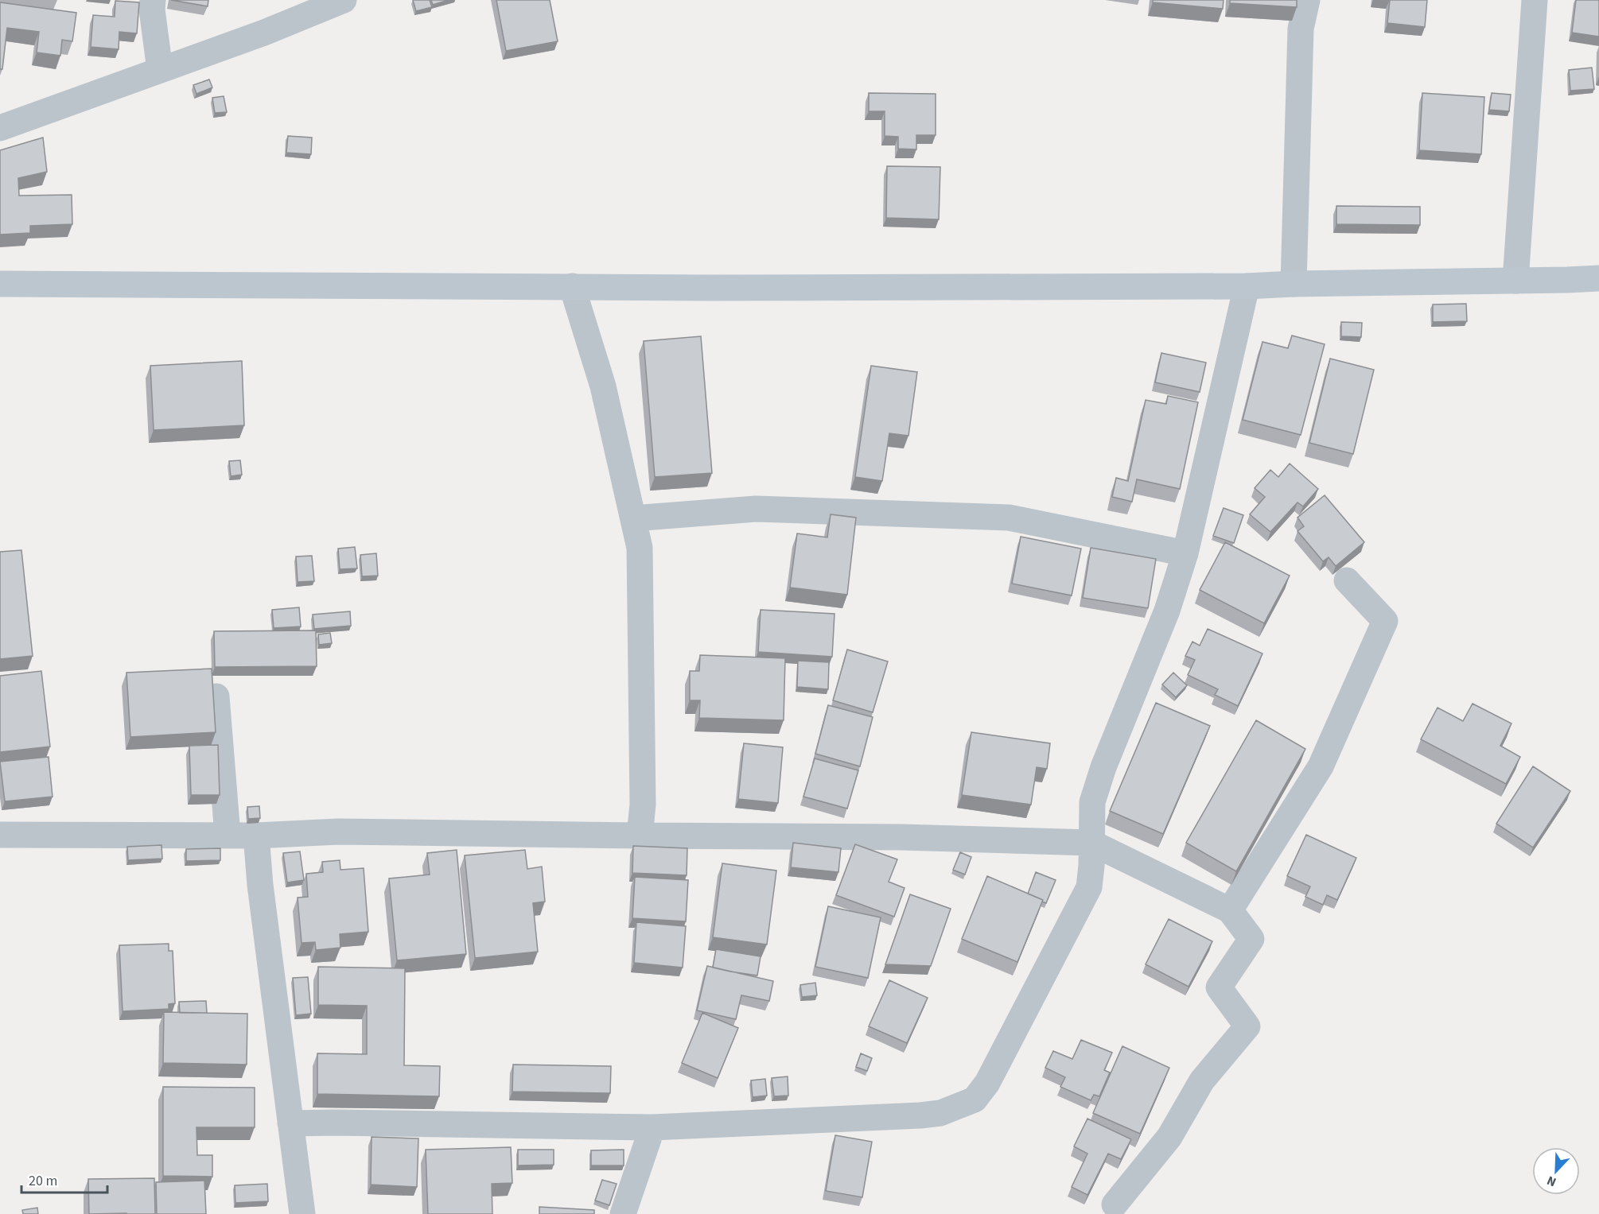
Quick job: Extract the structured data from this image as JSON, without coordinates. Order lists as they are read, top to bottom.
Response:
{
  "scale_bar": "20 m",
  "north": "bottom left"
}
